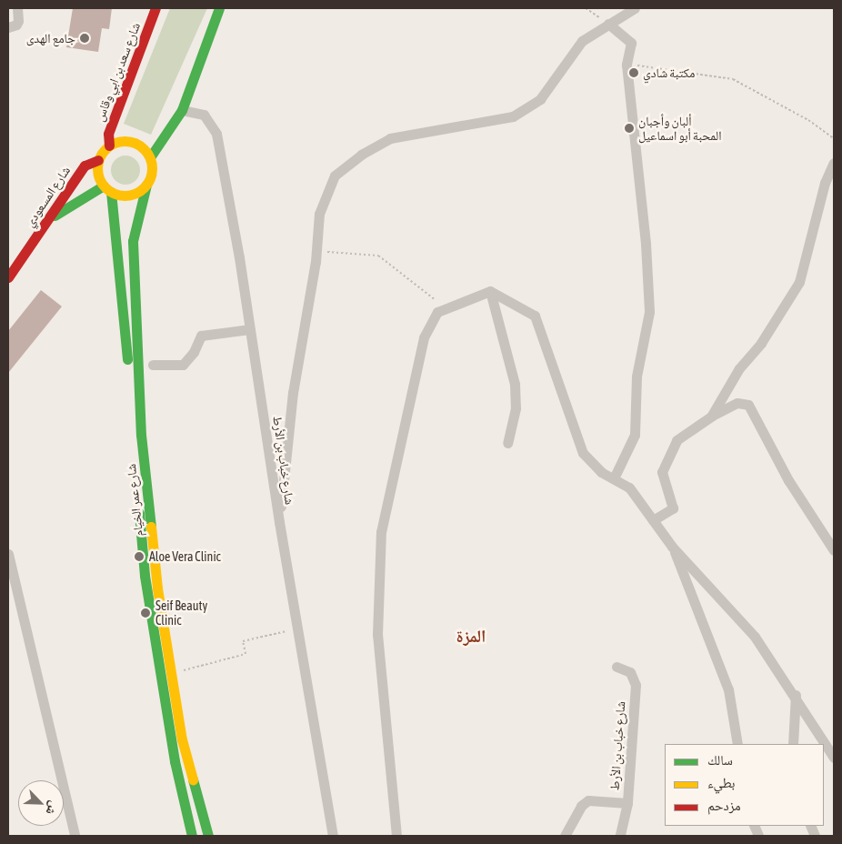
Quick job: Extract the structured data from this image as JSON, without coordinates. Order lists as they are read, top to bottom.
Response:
{
  "streets": {
    "street": [
      "شارع سعد بن ابي وقاس",
      "شارع المسعودي",
      "شارع خباب بن الأرط",
      "شارع عمر الخيام"
    ]
  },
  "crossings": [
    ["شارع سعد بن ابي وقاس", "شارع المسعودي"],
    ["شارع سعد بن ابي وقاس", "شارع عمر الخيام"],
    ["شارع المسعودي", "شارع عمر الخيام"]
  ],
  "districts": ["المزة"],
  "places": [
    "جامع الهدى",
    "مكتبة شادي",
    "ألبان وأجبان المحبة أبو اسماعيل",
    "Aloe Vera Clinic",
    "Seif Beauty Clinic"
  ],
  "legend": ["سالك", "بطيء", "مزدحم"],
  "north": "bottom right"
}
